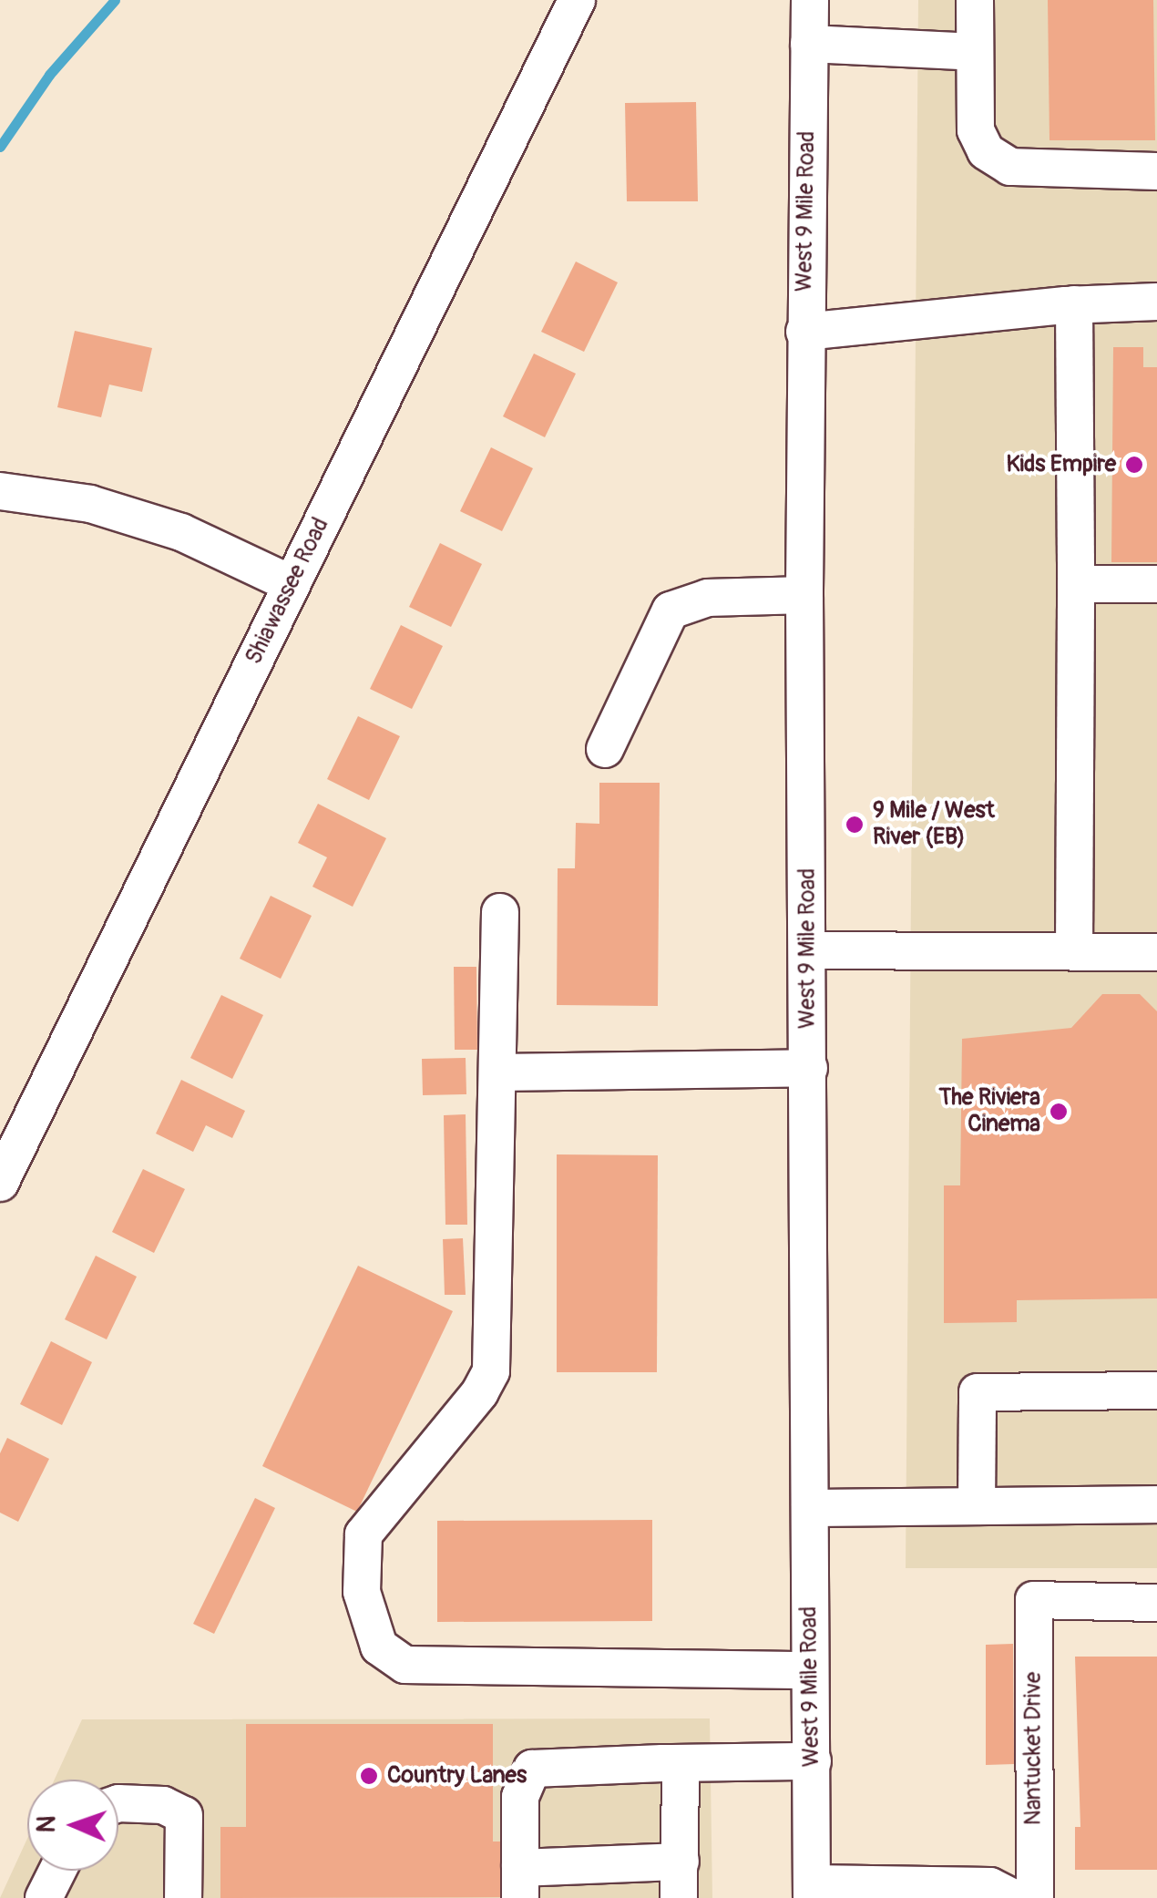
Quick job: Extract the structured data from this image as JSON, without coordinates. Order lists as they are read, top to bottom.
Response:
{
  "streets": {
    "street": ["West 9 Mile Road", "Shiawassee Road", "Nantucket Drive"]
  },
  "places": [
    "Kids Empire",
    "9 Mile / West River (EB)",
    "The Riviera Cinema",
    "Country Lanes"
  ],
  "north": "left"
}
